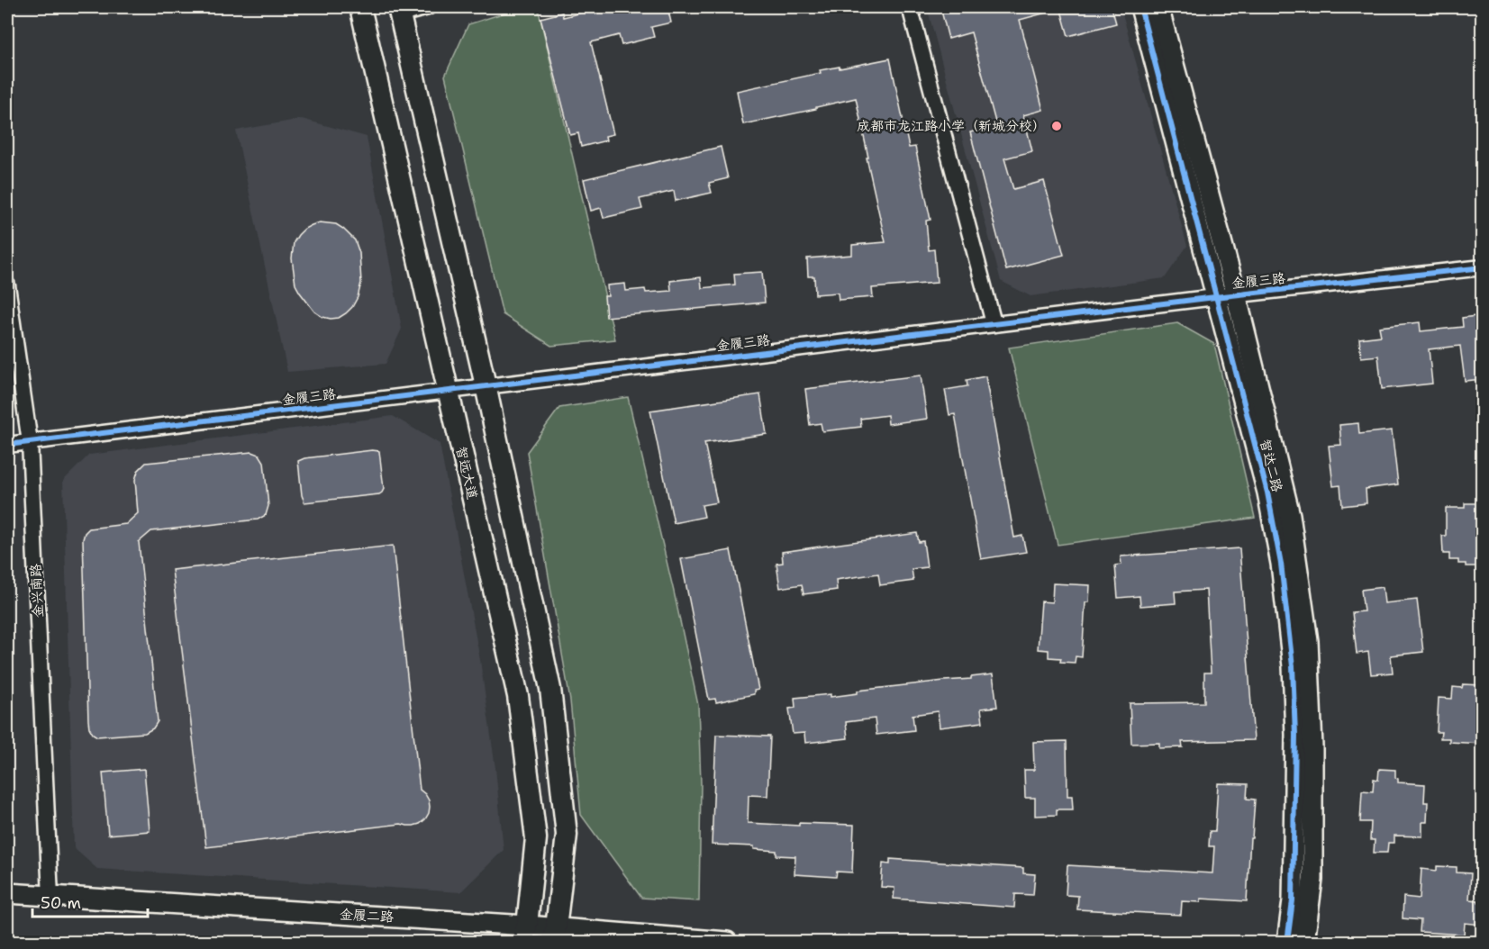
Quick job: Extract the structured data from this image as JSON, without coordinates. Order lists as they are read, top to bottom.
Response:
{
  "streets": {
    "main road": ["智远大道"],
    "street": [
      "金履三路",
      "智达二路",
      "金兴南路",
      "金履二路"
    ]
  },
  "crossings": [
    ["金履三路", "智达二路"],
    ["金履三路", "智远大道"],
    ["金履三路", "金兴南路"],
    ["智远大道", "金履二路"],
    ["金兴南路", "金履二路"]
  ],
  "places": ["成都市龙江路小学（新城分校）"],
  "scale_bar": "50 m"
}
